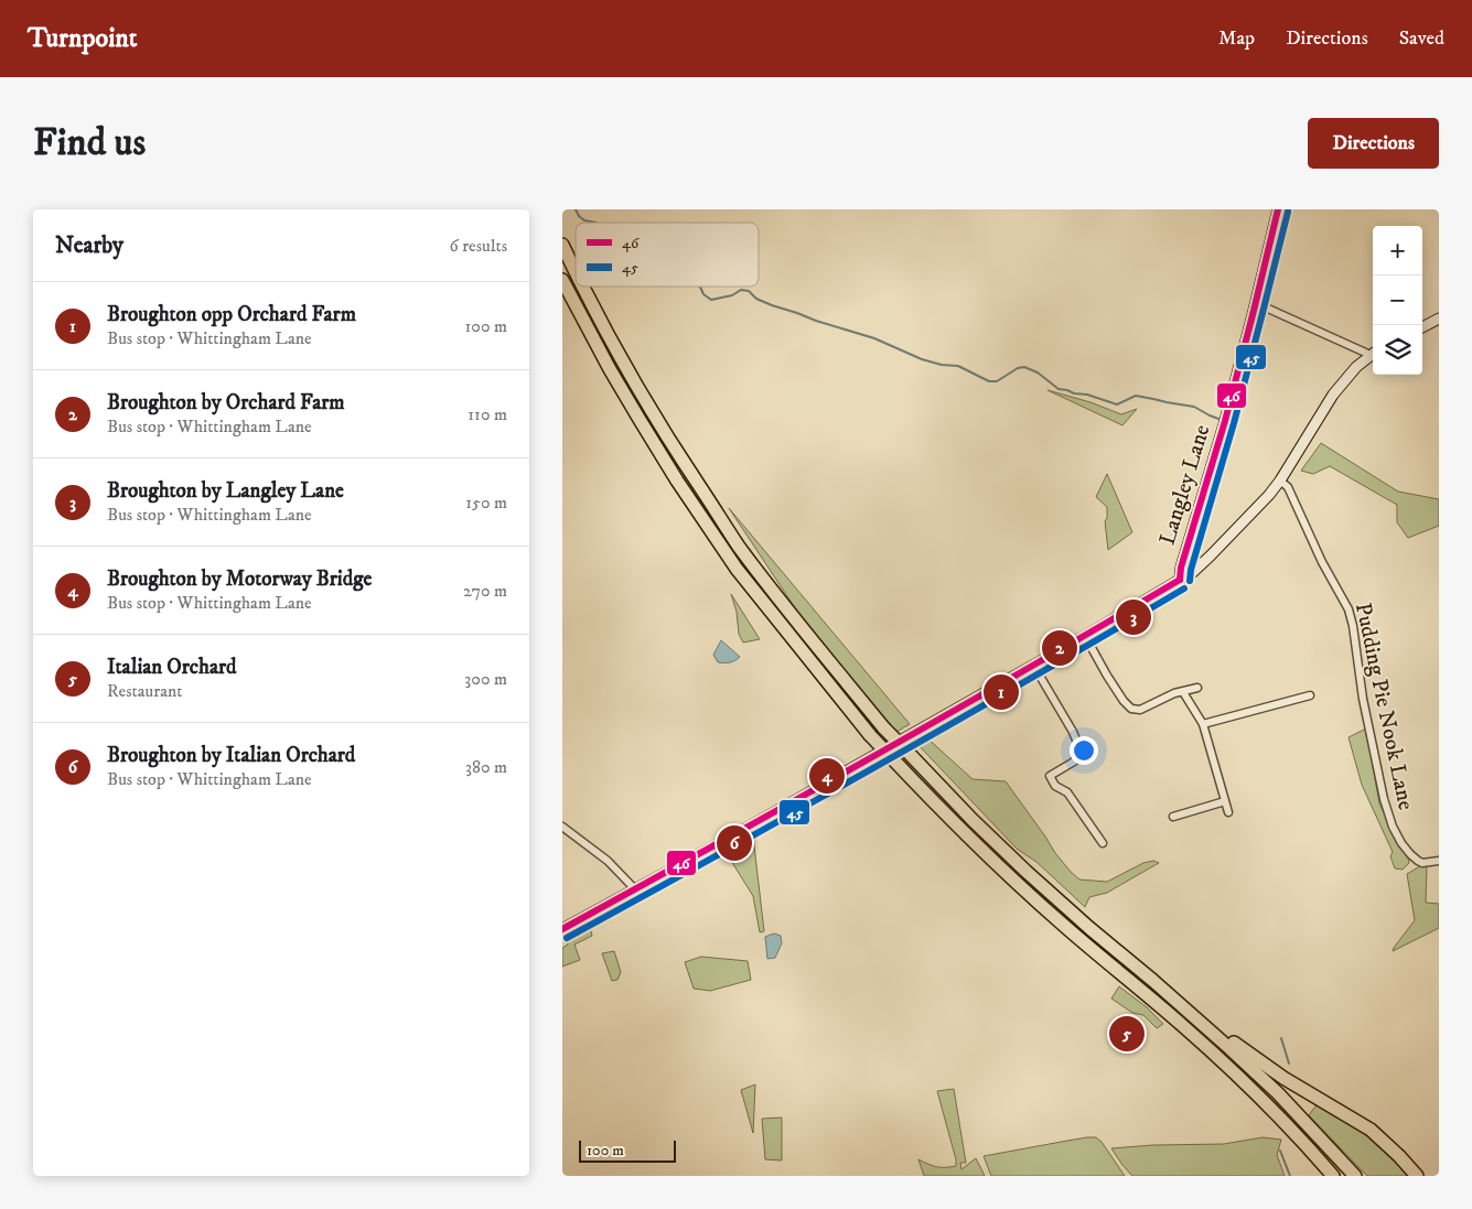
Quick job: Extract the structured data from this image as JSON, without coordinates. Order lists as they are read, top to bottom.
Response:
{
  "streets": {
    "main road": ["Langley Lane"],
    "street": ["Pudding Pie Nook Lane"]
  },
  "lines": ["transit line 46", "transit line 45"],
  "legend": ["46", "45"],
  "scale_bar": "100 m",
  "page": {
    "header": "Turnpoint",
    "nav": ["Map", "Directions", "Saved"],
    "buttons": "Directions",
    "title": "Find us",
    "heading": ["Nearby", "6 results"],
    "map_buttons": ["+", "−"],
    "list": [
      {
        "mark": "1",
        "name": "Broughton opp Orchard Farm",
        "note": "Bus stop · Whittingham Lane",
        "value": "100 m"
      },
      {
        "mark": "2",
        "name": "Broughton by Orchard Farm",
        "note": "Bus stop · Whittingham Lane",
        "value": "110 m"
      },
      {
        "mark": "3",
        "name": "Broughton by Langley Lane",
        "note": "Bus stop · Whittingham Lane",
        "value": "150 m"
      },
      {
        "mark": "4",
        "name": "Broughton by Motorway Bridge",
        "note": "Bus stop · Whittingham Lane",
        "value": "270 m"
      },
      {
        "mark": "5",
        "name": "Italian Orchard",
        "note": "Restaurant",
        "value": "300 m"
      },
      {
        "mark": "6",
        "name": "Broughton by Italian Orchard",
        "note": "Bus stop · Whittingham Lane",
        "value": "380 m"
      }
    ],
    "pins": [
      "3",
      "2",
      "1",
      "4",
      "6",
      "5"
    ],
    "scale": "100 m"
  }
}
